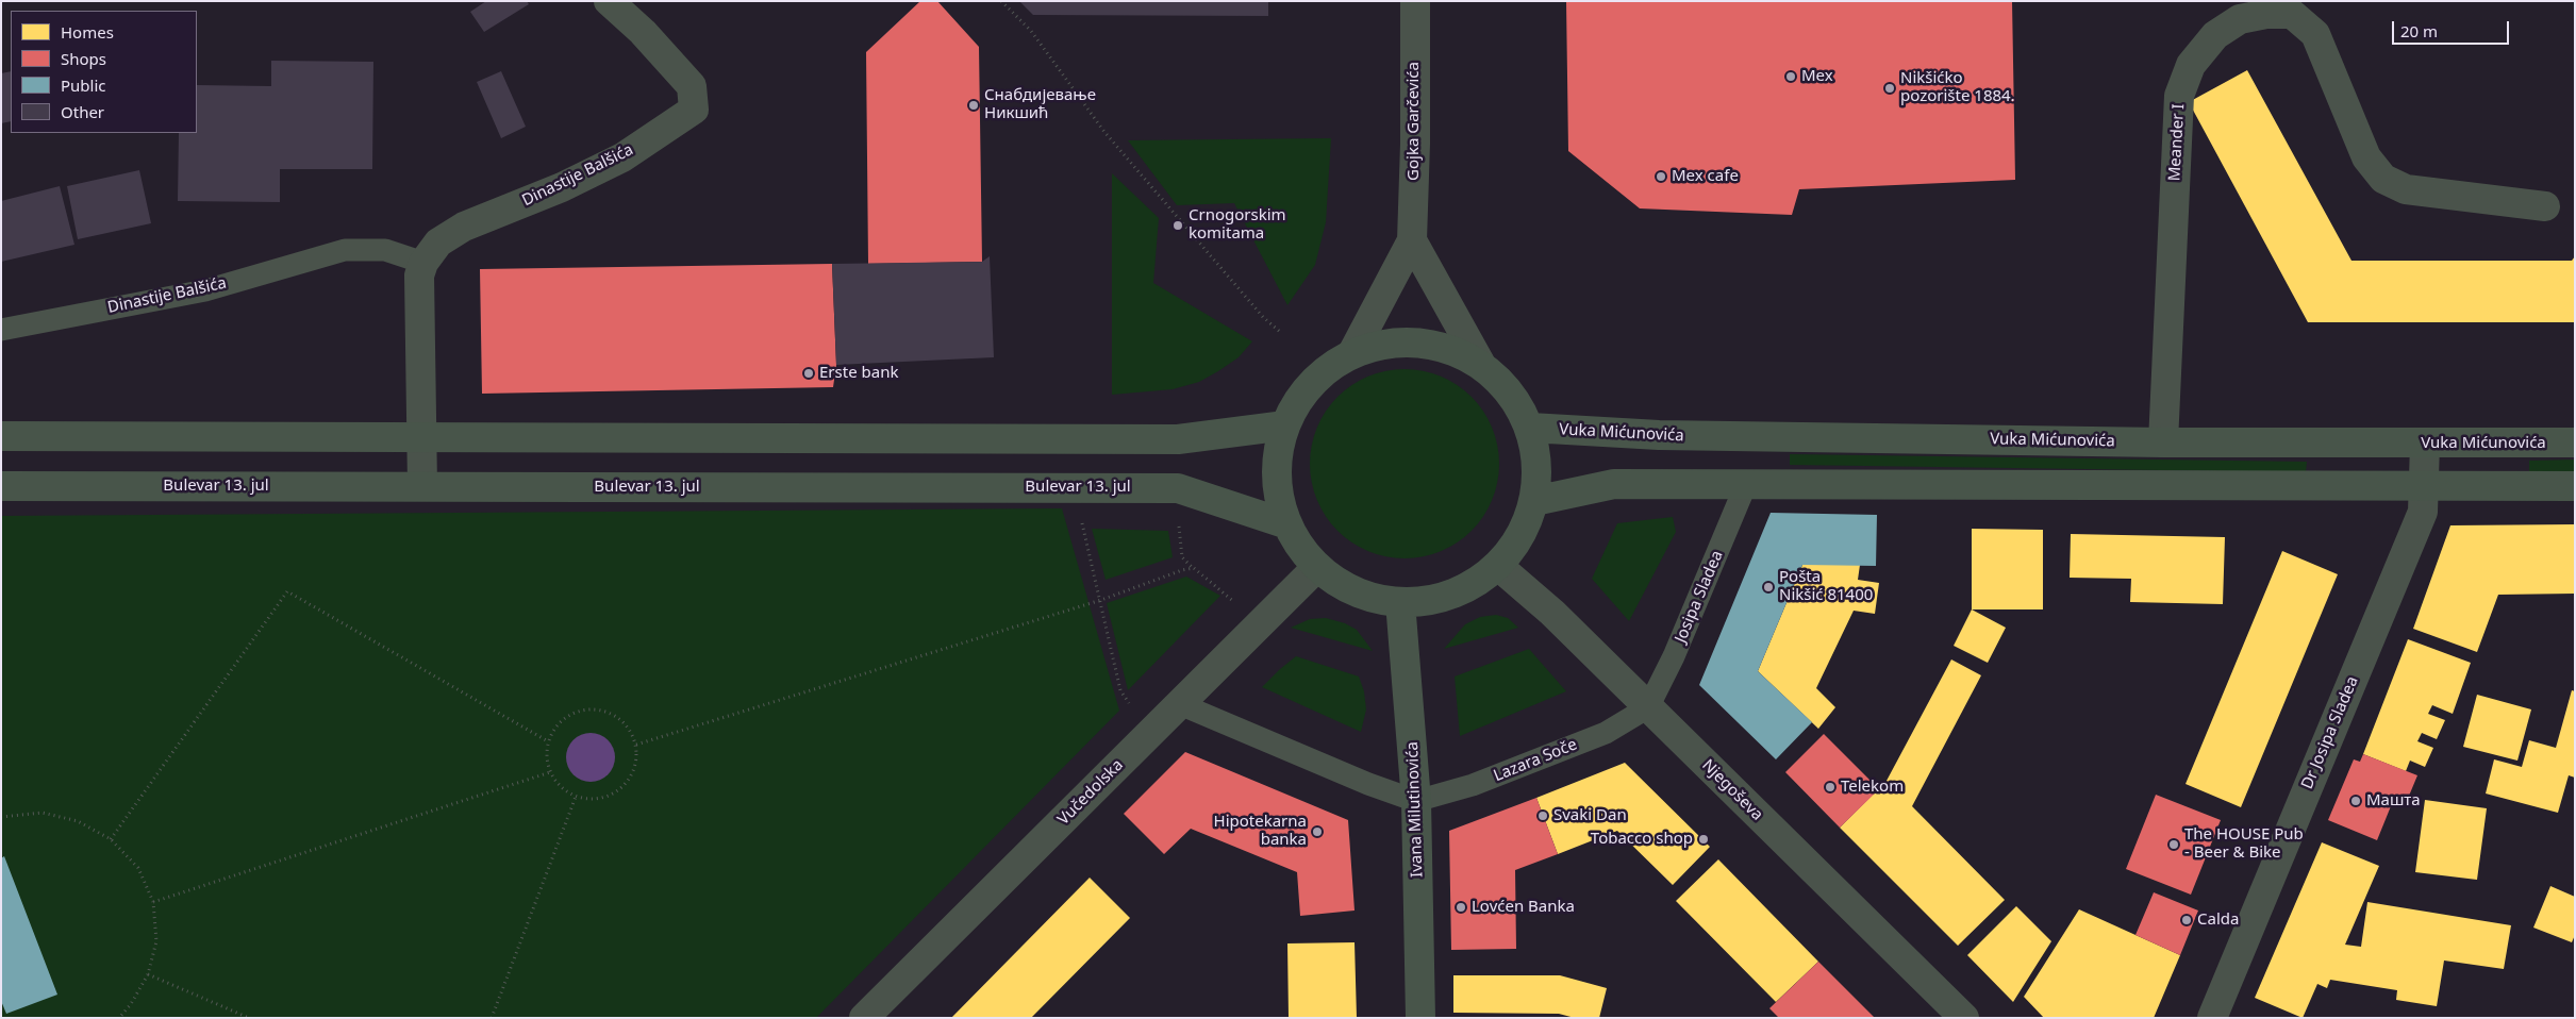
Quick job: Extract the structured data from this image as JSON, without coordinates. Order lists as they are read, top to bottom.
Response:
{
  "streets": {
    "main road": ["Vuka Mićunovića", "Bulevar 13. jul", "Ivana Milutinovića"],
    "street": [
      "Gojka Garčevića",
      "Meander I",
      "Dinastije Balšića",
      "Dr Josipa Sladea",
      "Njegoševa",
      "Vučedolska"
    ],
    "lane": ["Josipa Sladea", "Lazara Soče"]
  },
  "crossings": [
    ["Meander I", "Vuka Mićunovića"],
    ["Dinastije Balšića", "Bulevar 13. jul"],
    ["Vuka Mićunovića", "Dr Josipa Sladea"],
    ["Josipa Sladea", "Lazara Soče"],
    ["Josipa Sladea", "Njegoševa"],
    ["Lazara Soče", "Njegoševa"],
    ["Lazara Soče", "Ivana Milutinovića"]
  ],
  "places": [
    "Mex",
    "Nikšićko pozorište 1884.",
    "Снабдијевање Никшић",
    "Mex cafe",
    "Crnogorskim komitama",
    "Erste bank",
    "Pošta Nikšić 81400",
    "Telekom",
    "Машта",
    "Svaki Dan",
    "Hipotekarna banka",
    "Tobacco shop",
    "The HOUSE Pub - Beer & Bike",
    "Lovćen Banka",
    "Calda"
  ],
  "legend": [
    "Homes",
    "Shops",
    "Public",
    "Other"
  ],
  "scale_bar": "20 m"
}
